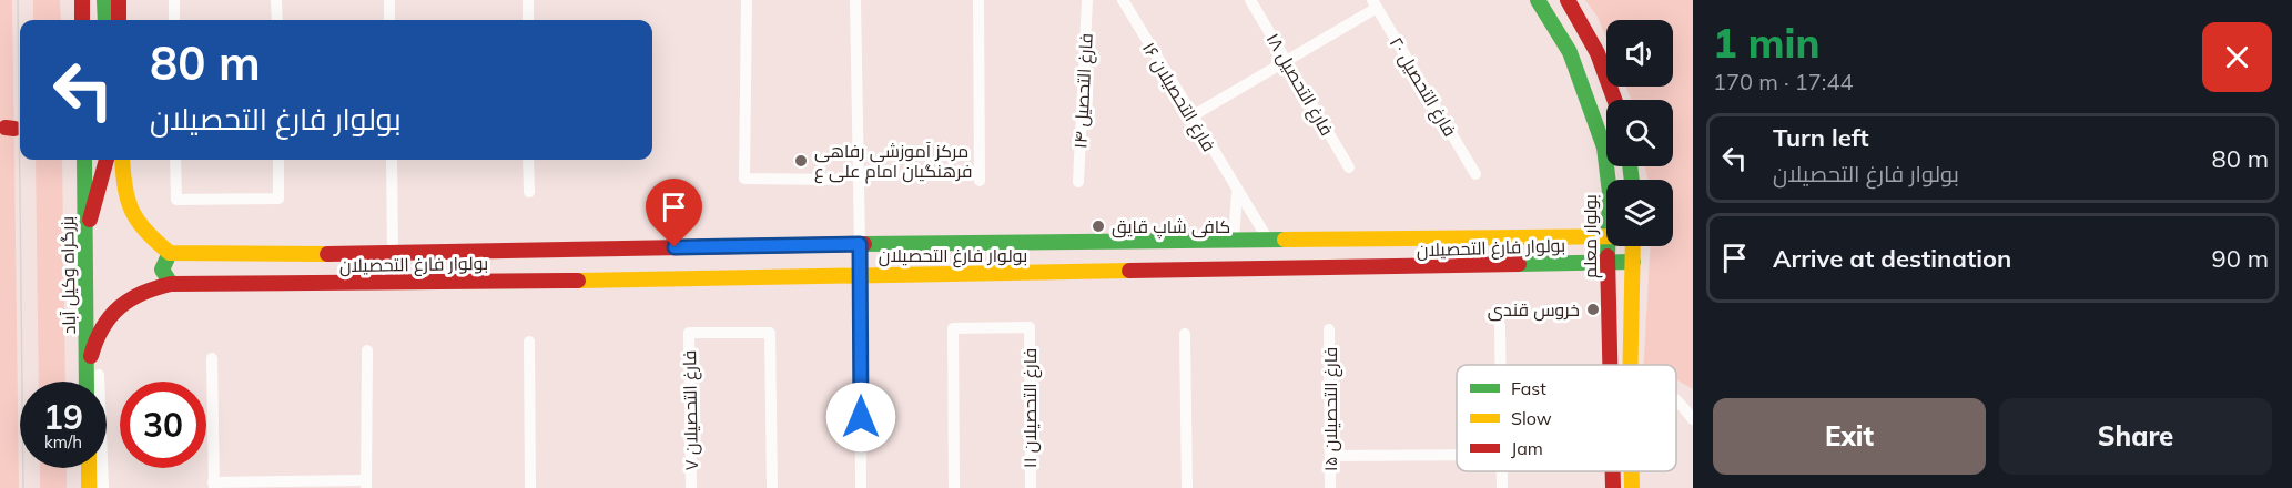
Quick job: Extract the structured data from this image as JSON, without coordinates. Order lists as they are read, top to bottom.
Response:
{
  "streets": {
    "main road": ["بولوار معلم", "بولوار فارغ التحصیلان", "بزرگراه وکیل آباد"],
    "street": [
      "فارغ التحصیل ۱۸",
      "فارغ التحصیل ۲۰",
      "فارغ التحصیل ۱۴",
      "فارغ التحصیلان ۱۶",
      "فارغ التحصیلان ۱۱",
      "فارغ التحصیلان ۱۵",
      "فارغ التحصیلان ۷"
    ]
  },
  "crossings": [
    ["فارغ التحصیلان ۱۶", "بولوار فارغ التحصیلان"],
    ["بولوار معلم", "بولوار فارغ التحصیلان"],
    ["بولوار فارغ التحصیلان", "بزرگراه وکیل آباد"]
  ],
  "places": ["مرکز آموزشی رفاهی فرهنگیان امام علی ع", "کافی شاپ قایق", "خروس قندی"],
  "legend": ["Fast", "Slow", "Jam"],
  "page": {
    "heading": ["1 min", "170 m · 17:44"],
    "turn": ["80 m", "بولوار فارغ التحصیلان"],
    "list": [
      {
        "name": "Turn left",
        "note": "بولوار فارغ التحصیلان",
        "value": "80 m"
      },
      {
        "name": "Arrive at destination",
        "value": "90 m"
      }
    ],
    "speed": "19 km/h",
    "limit": "30",
    "buttons": ["Exit", "Share"]
  }
}
